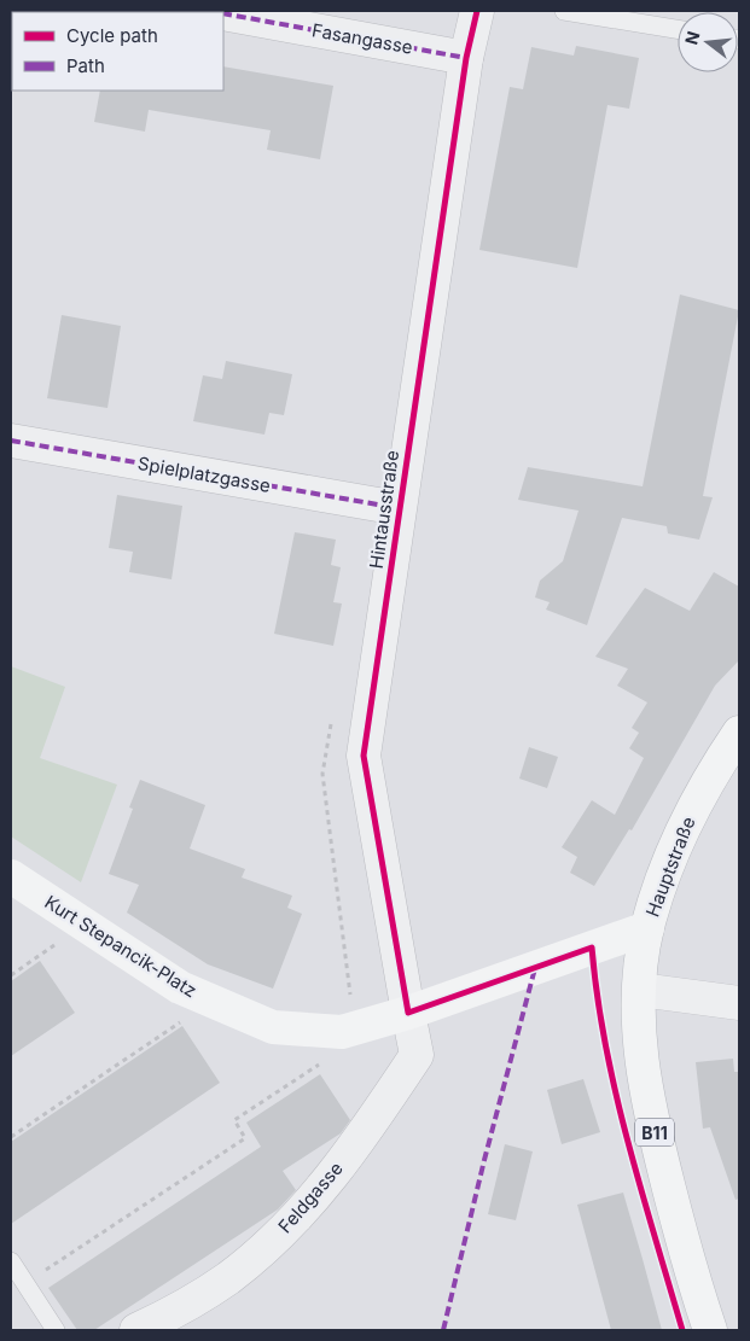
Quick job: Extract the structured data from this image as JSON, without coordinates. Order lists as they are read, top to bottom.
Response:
{
  "streets": {
    "street": [
      "Fasangasse",
      "Spielplatzgasse",
      "Hintausstraße",
      "Hauptstraße",
      "Kurt Stepancik-Platz",
      "B11",
      "Feldgasse"
    ]
  },
  "crossings": [
    ["Fasangasse", "Hintausstraße"],
    ["Spielplatzgasse", "Hintausstraße"],
    ["Hintausstraße", "Kurt Stepancik-Platz"],
    ["Hintausstraße", "Feldgasse"],
    ["Hauptstraße", "Kurt Stepancik-Platz"],
    ["Kurt Stepancik-Platz", "Feldgasse"]
  ],
  "legend": ["Cycle path", "Path"],
  "north": "left"
}
